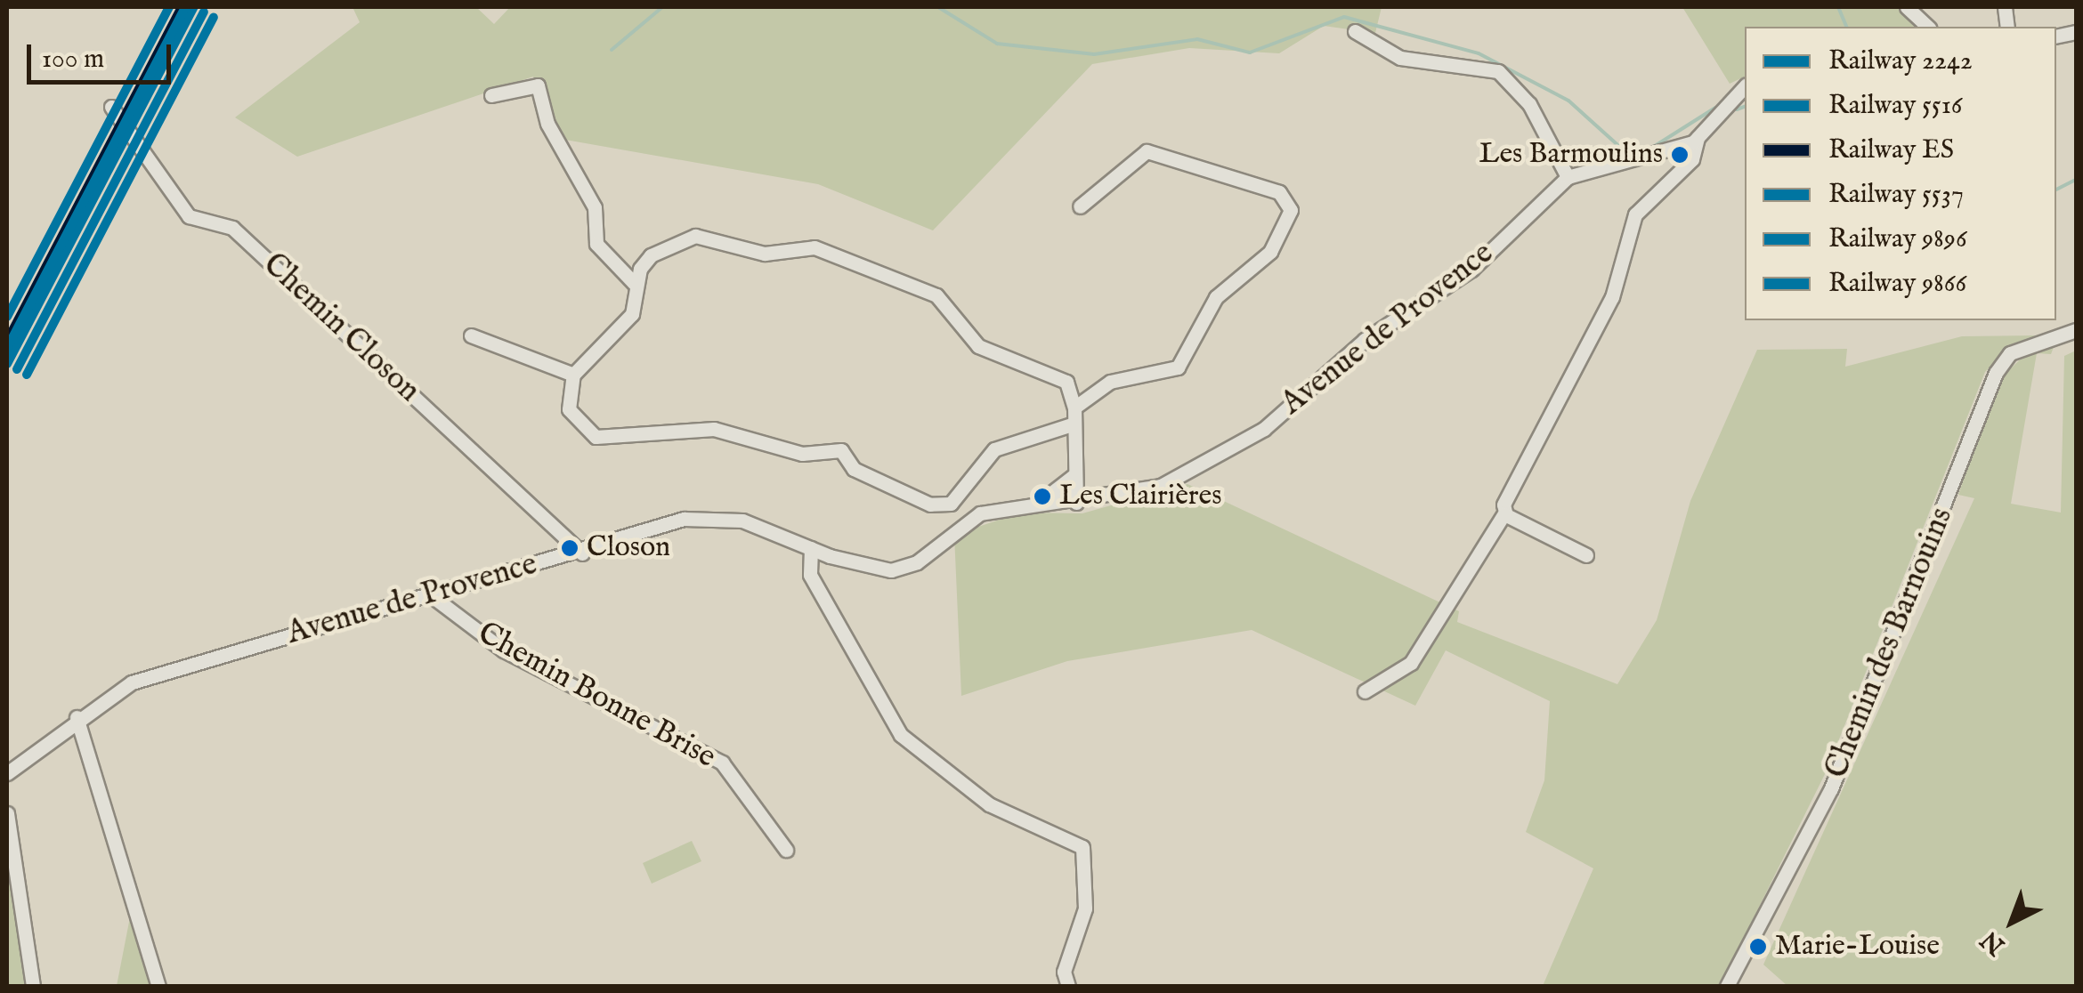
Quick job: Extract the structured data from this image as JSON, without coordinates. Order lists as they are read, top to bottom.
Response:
{
  "streets": {
    "street": [
      "Chemin Closon",
      "Avenue de Provence",
      "Chemin des Barnouins",
      "Chemin Bonne Brise"
    ]
  },
  "crossings": [
    ["Chemin Closon", "Avenue de Provence"],
    ["Avenue de Provence", "Chemin Bonne Brise"]
  ],
  "places": [
    "Les Barmoulins",
    "Les Clairières",
    "Closon",
    "Marie-Louise"
  ],
  "lines": [
    "rail line 2242",
    "rail line ES",
    "rail line 5537",
    "rail line 9866",
    "rail line 5516",
    "rail line 9896"
  ],
  "legend": [
    "Railway 2242",
    "Railway 5516",
    "Railway ES",
    "Railway 5537",
    "Railway 9896",
    "Railway 9866"
  ],
  "scale_bar": "100 m",
  "north": "bottom left"
}
